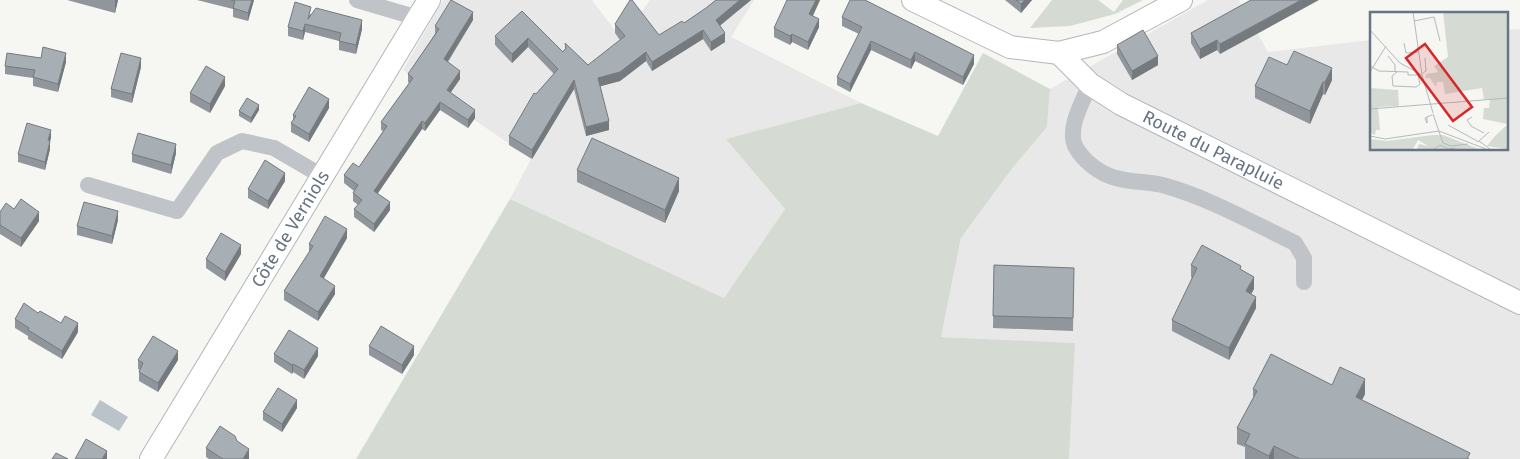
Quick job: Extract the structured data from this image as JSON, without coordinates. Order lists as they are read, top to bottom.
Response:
{
  "streets": {
    "street": ["Route du Parapluie", "Côte de Verniols"]
  }
}
